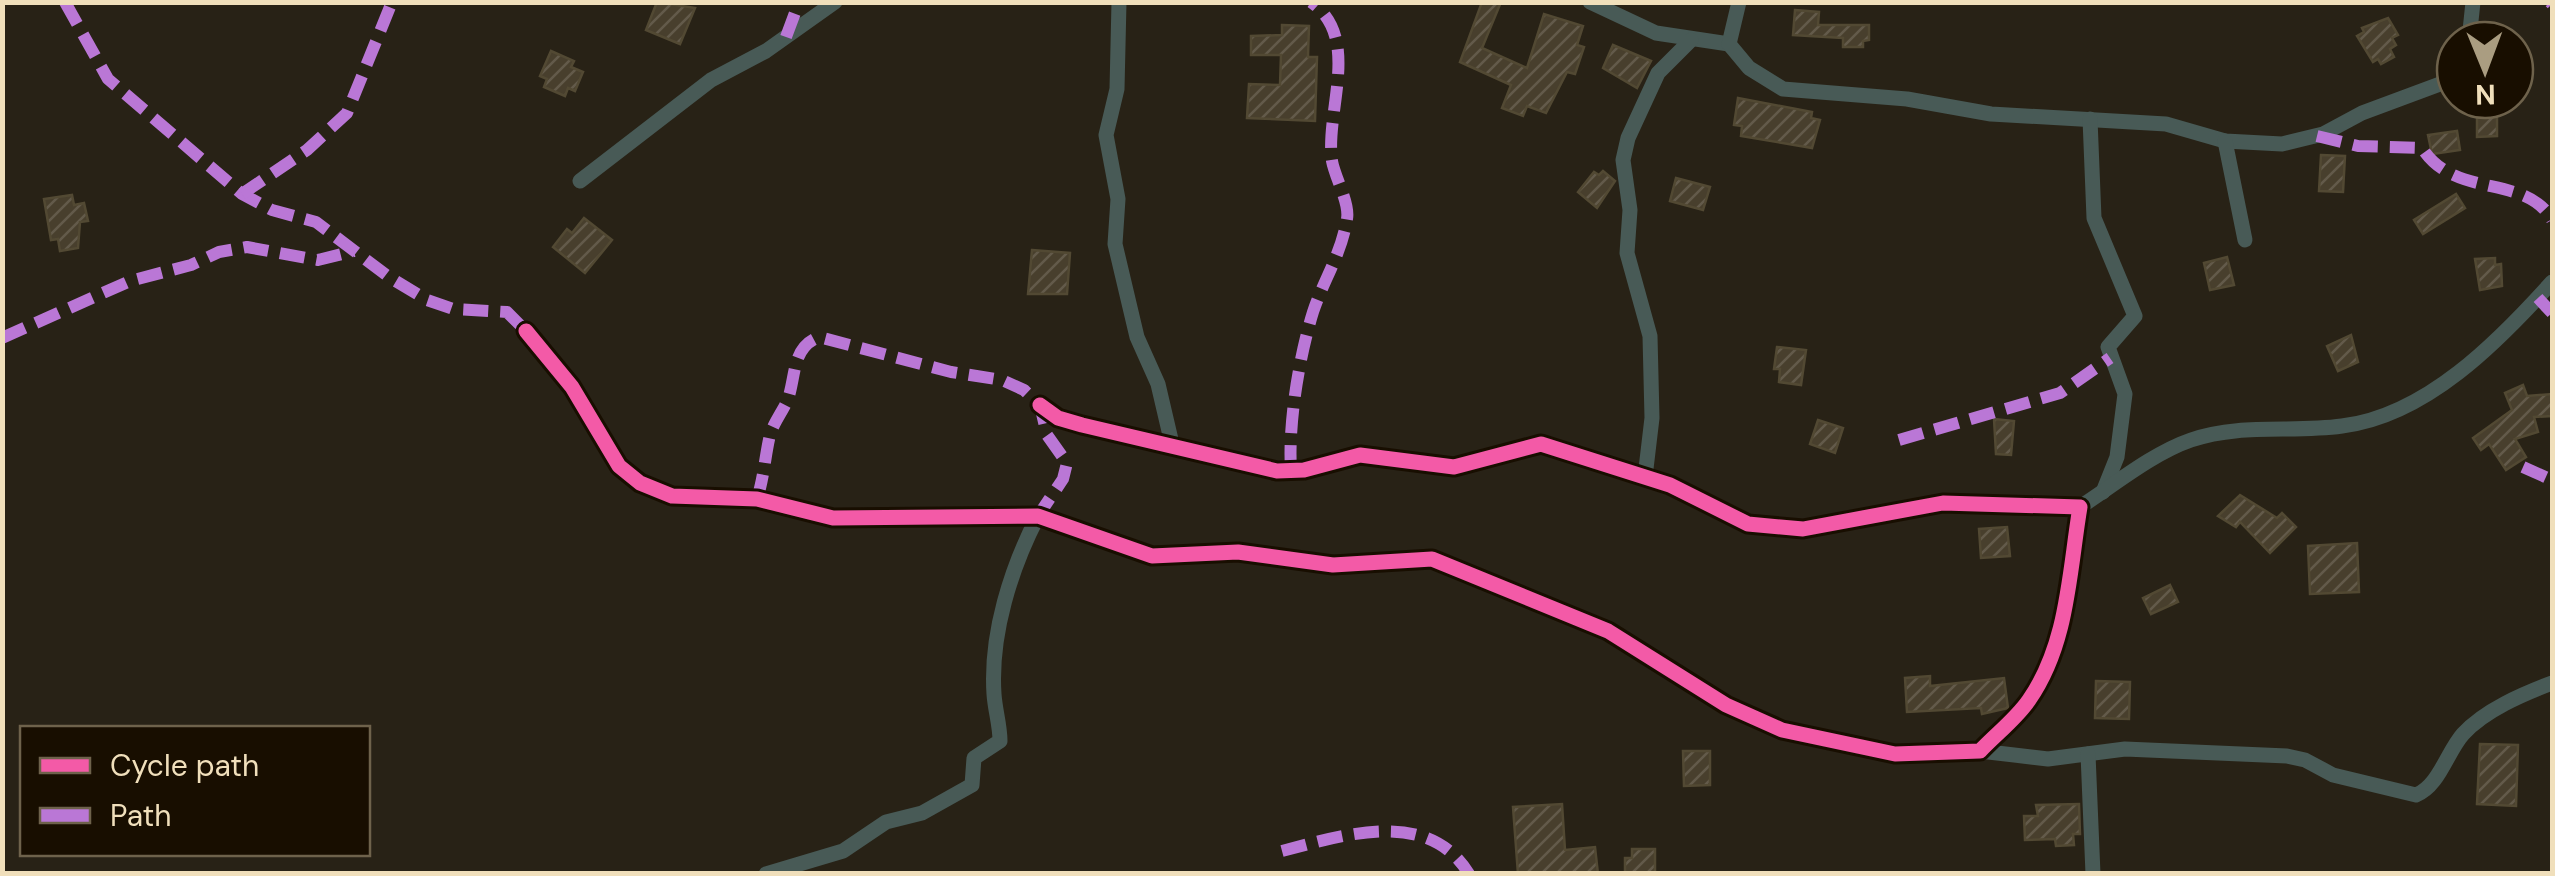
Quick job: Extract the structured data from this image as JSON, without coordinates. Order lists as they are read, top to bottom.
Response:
{
  "legend": ["Cycle path", "Path"],
  "north": "bottom"
}
